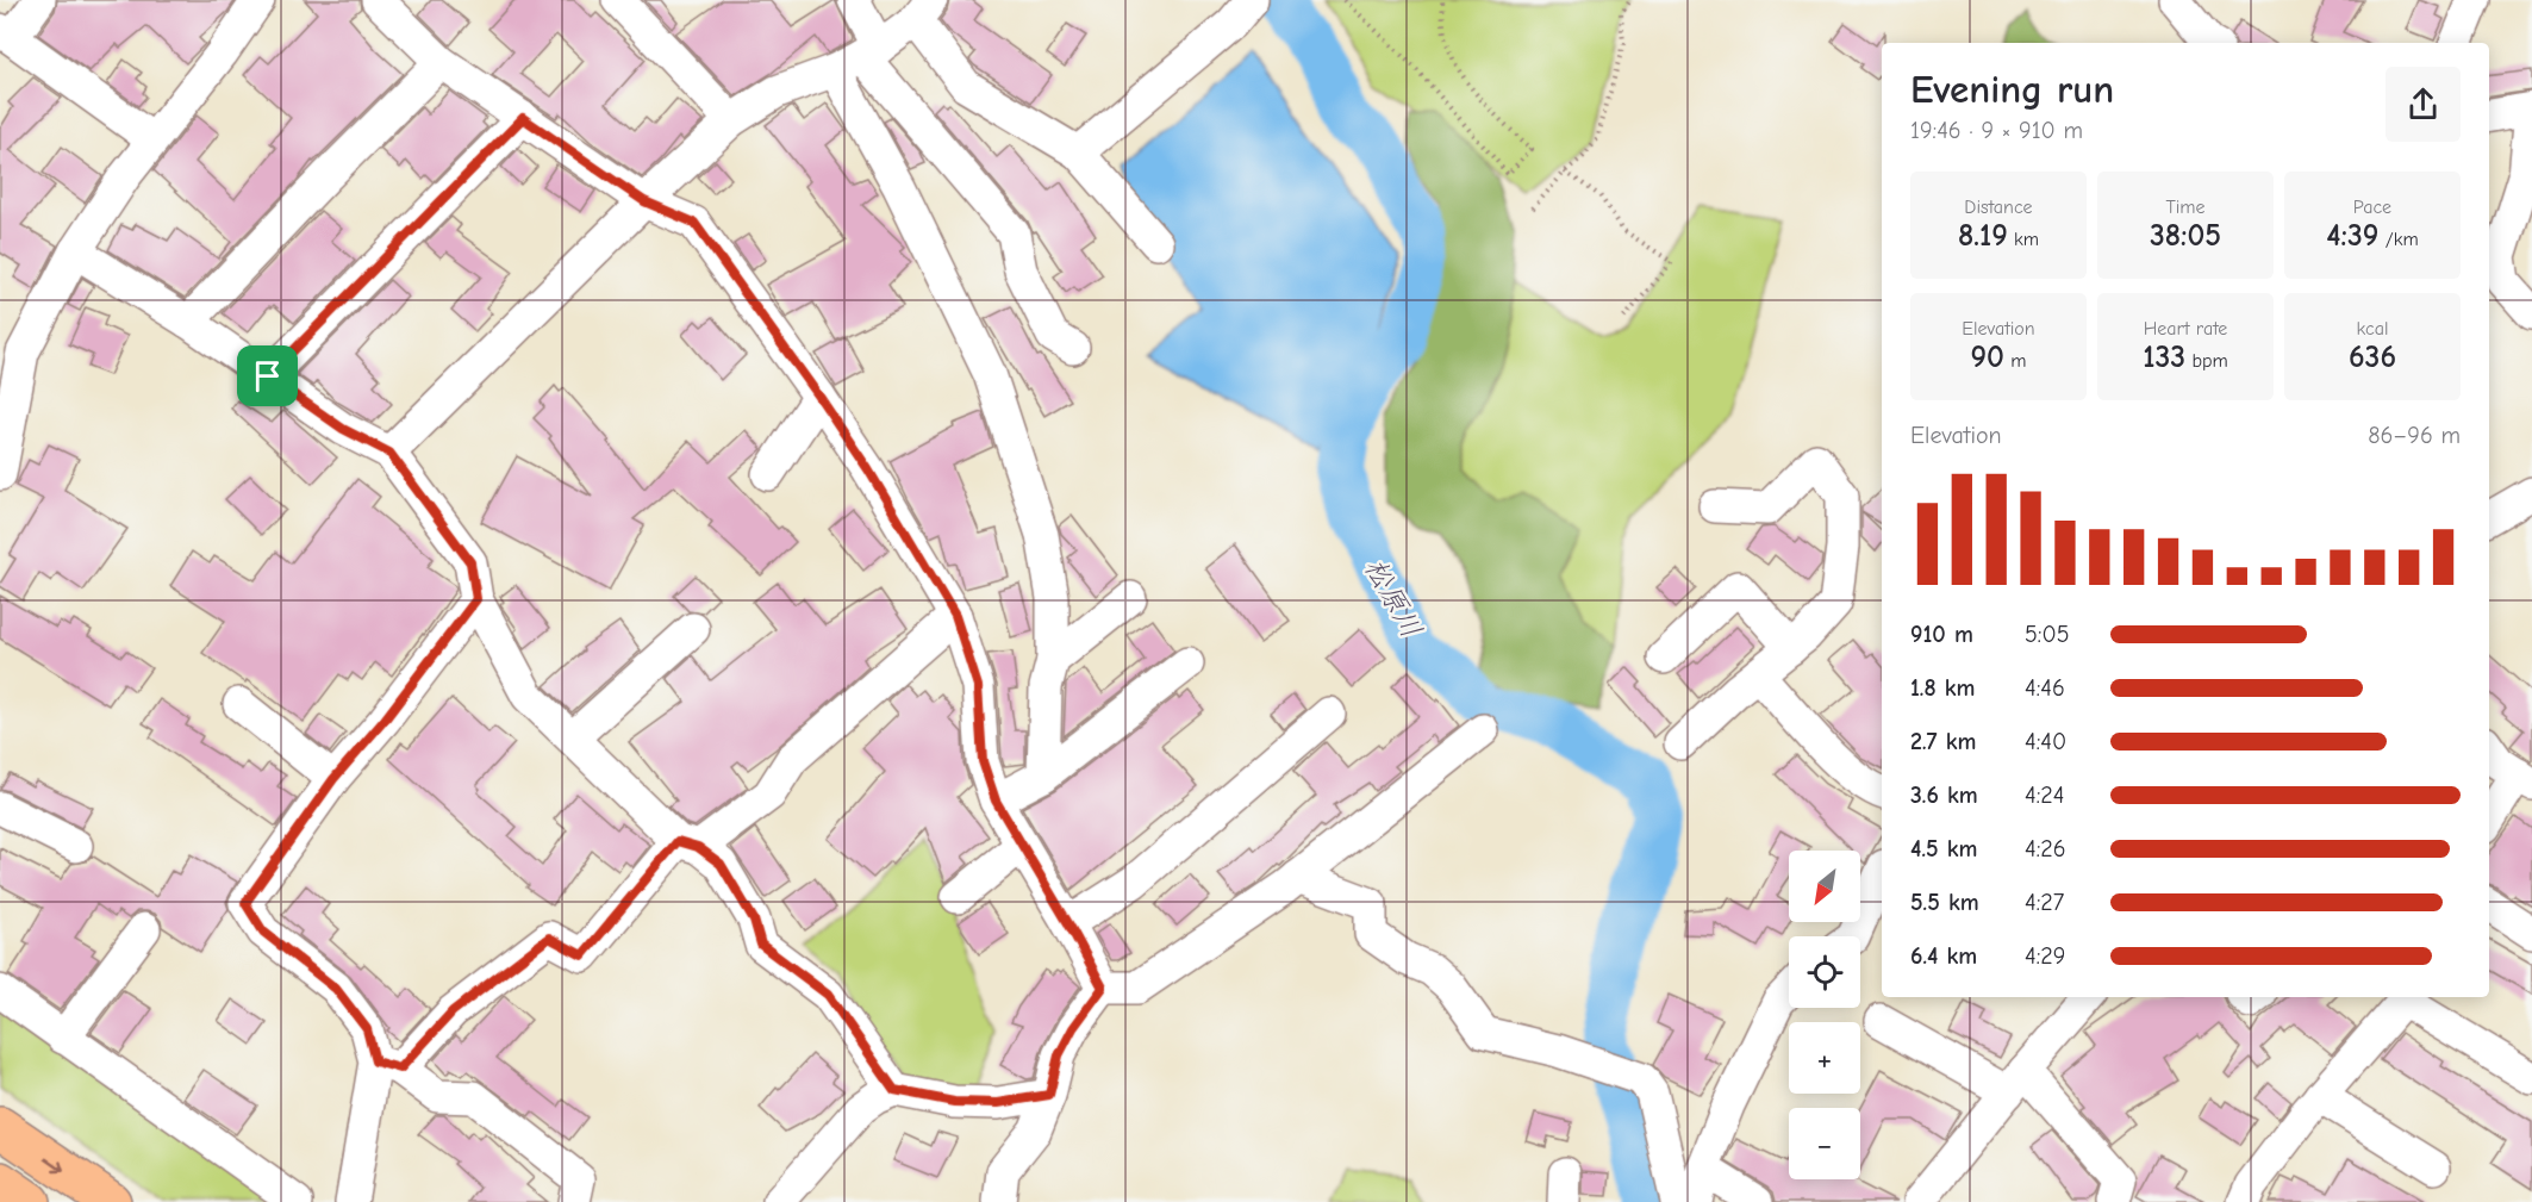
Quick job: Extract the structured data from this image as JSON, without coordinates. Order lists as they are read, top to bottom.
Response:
{
  "water": ["松原川"],
  "north": "bottom left",
  "page": {
    "heading": ["Evening run", "19:46 · 9 × 910 m"],
    "stats": [
      ["Distance", "8.19 km"],
      ["Time", "38:05"],
      ["Pace", "4:39 /km"],
      ["Elevation", "90 m"],
      ["Heart rate", "133 bpm"],
      ["kcal", "636"]
    ],
    "chart": ["Elevation", "86–96 m"],
    "list": [
      {
        "name": "910 m",
        "note": "5:05"
      },
      {
        "name": "1.8 km",
        "note": "4:46"
      },
      {
        "name": "2.7 km",
        "note": "4:40"
      },
      {
        "name": "3.6 km",
        "note": "4:24"
      },
      {
        "name": "4.5 km",
        "note": "4:26"
      },
      {
        "name": "5.5 km",
        "note": "4:27"
      },
      {
        "name": "6.4 km",
        "note": "4:29"
      }
    ],
    "map_buttons": ["+", "−"]
  }
}
